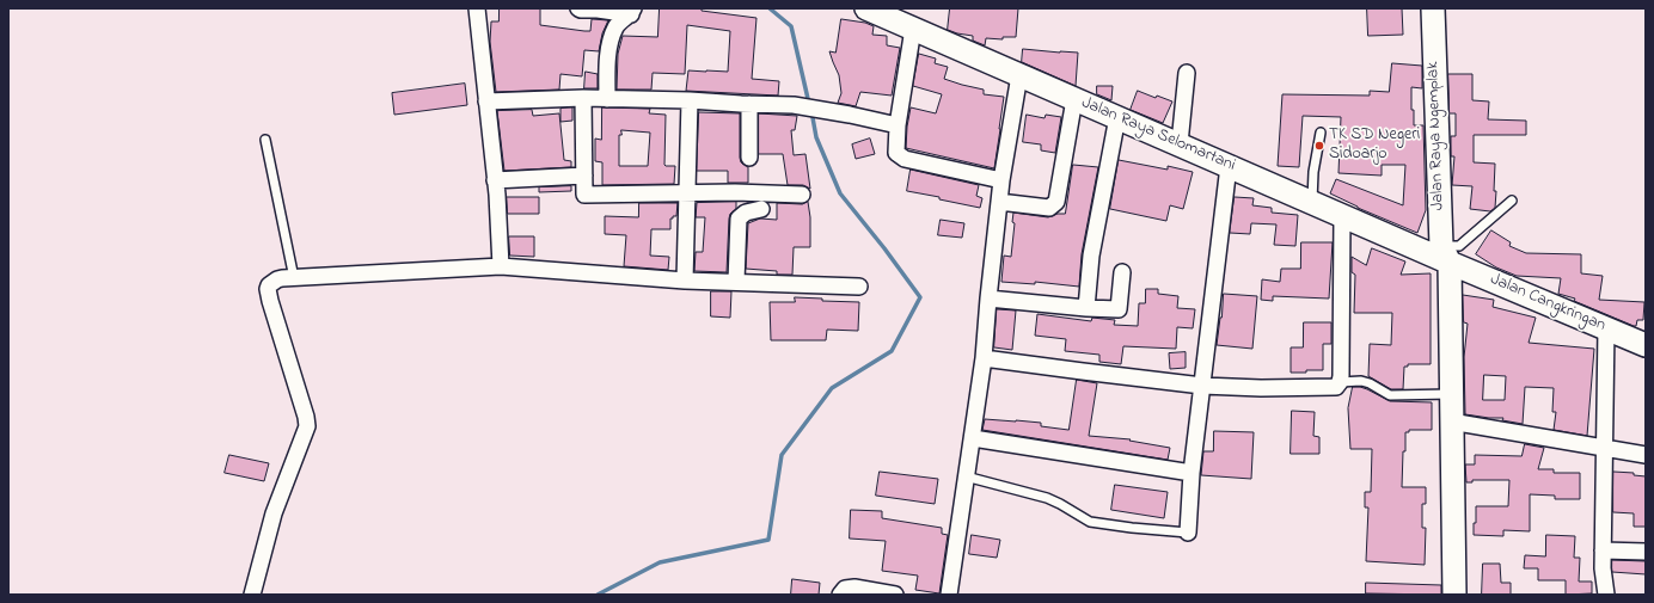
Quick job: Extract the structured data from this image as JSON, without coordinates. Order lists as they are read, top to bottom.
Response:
{
  "streets": {
    "main road": ["Jalan Raya Selomartani", "Jalan Raya Ngemplak", "Jalan Cangkringan"]
  },
  "crossings": [
    ["Jalan Raya Selomartani", "Jalan Raya Ngemplak"],
    ["Jalan Raya Selomartani", "Jalan Cangkringan"],
    ["Jalan Raya Ngemplak", "Jalan Cangkringan"]
  ],
  "places": ["TK SD Negeri Sidoarjo"]
}
